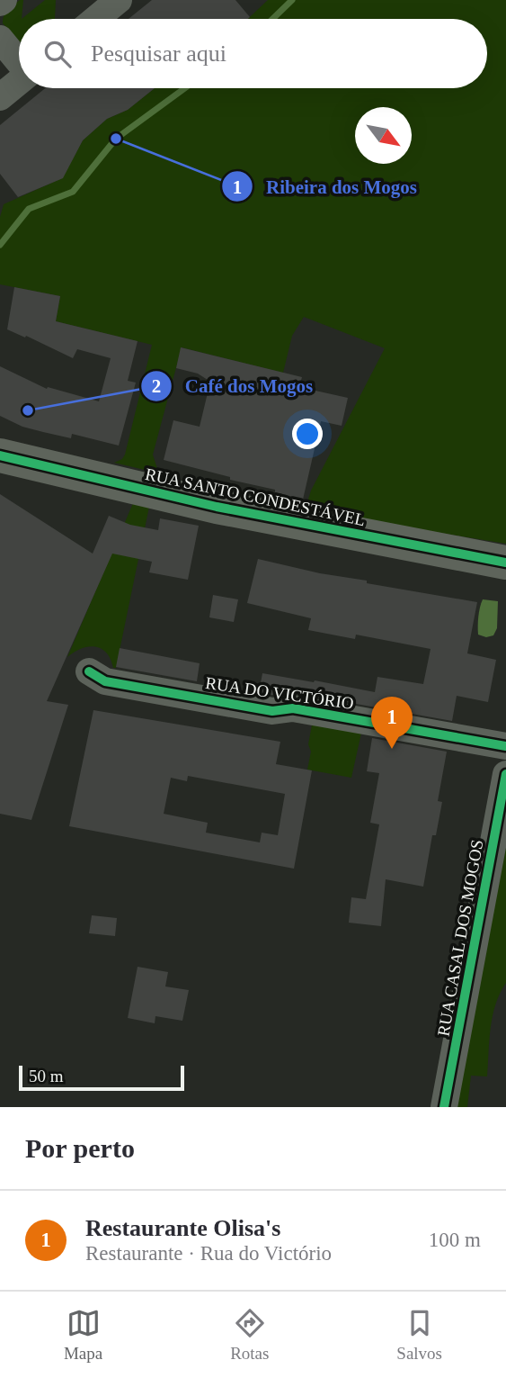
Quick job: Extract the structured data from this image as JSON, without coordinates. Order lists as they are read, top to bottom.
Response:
{
  "streets": {
    "street": ["RUA SANTO CONDESTÁVEL", "RUA DO VICTÓRIO", "RUA CASAL DOS MOGOS"]
  },
  "places": ["Ribeira dos Mogos", "Café dos Mogos"],
  "scale_bar": "50 m",
  "north": "bottom right",
  "page": {
    "search": "Pesquisar aqui",
    "pins": "1",
    "scale": "50 m",
    "heading": "Por perto",
    "list": [
      {
        "mark": "1",
        "name": "Restaurante Olisa's",
        "note": "Restaurante · Rua do Victório",
        "value": "100 m"
      }
    ],
    "nav": ["Mapa", "Rotas", "Salvos"]
  }
}
